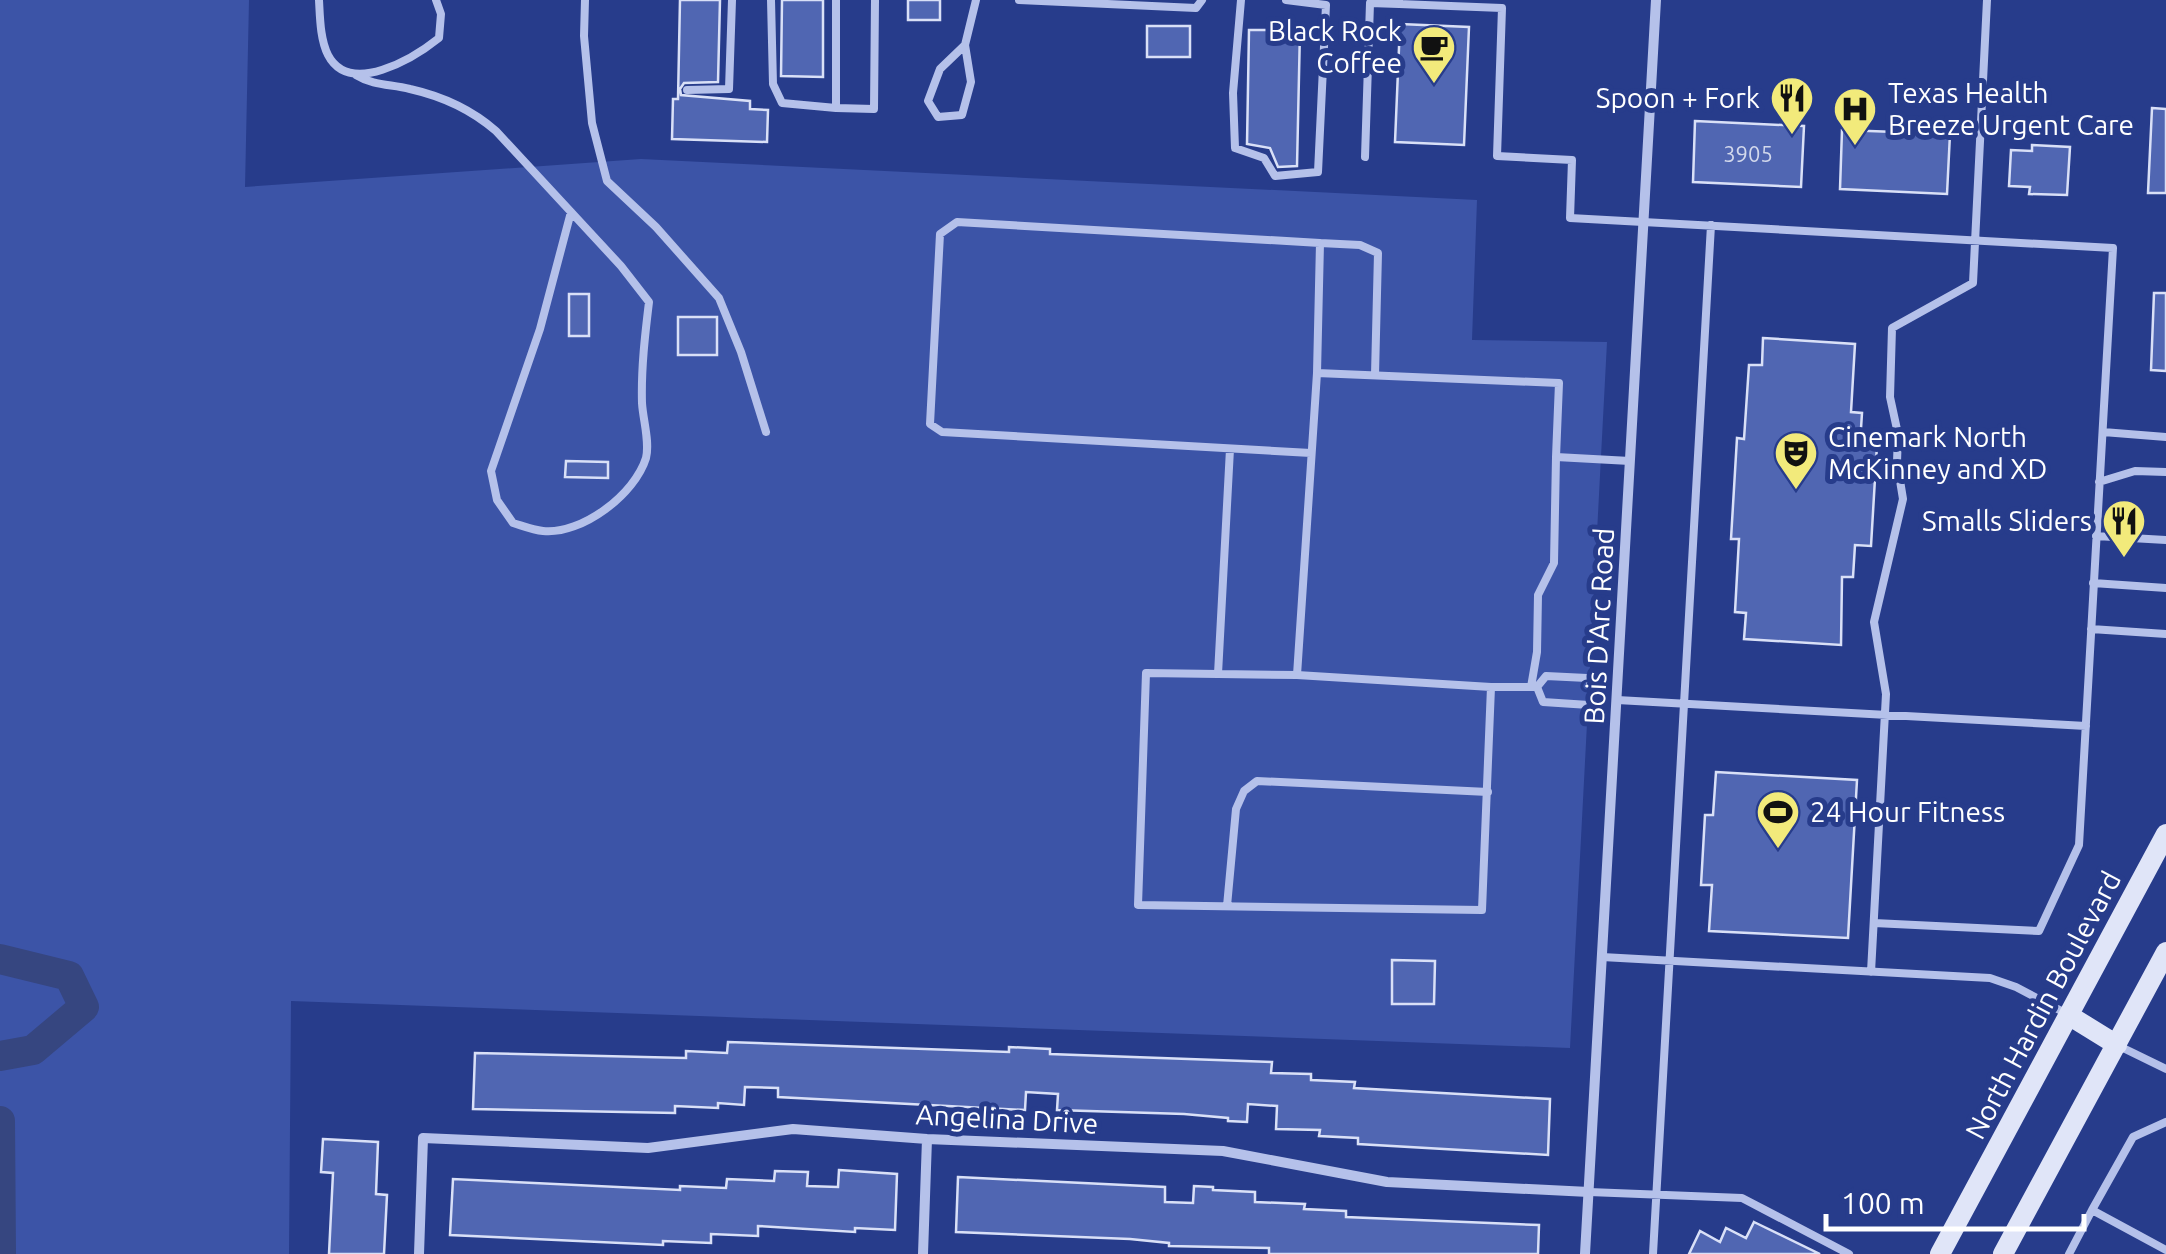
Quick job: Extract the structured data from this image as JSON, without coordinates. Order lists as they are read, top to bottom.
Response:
{
  "streets": {
    "main road": ["North Hardin Boulevard"],
    "street": ["Bois D'Arc Road", "Angelina Drive"]
  },
  "crossings": [
    ["Bois D'Arc Road", "Angelina Drive"]
  ],
  "places": {
    "cafe": ["Black Rock Coffee"],
    "restaurant": ["Spoon + Fork", "Smalls Sliders"],
    "hospital": ["Texas Health Breeze Urgent Care"],
    "theatre": ["Cinemark North McKinney and XD"],
    "sports": ["24 Hour Fitness"]
  },
  "house_numbers": ["3905"],
  "scale_bar": "100 m"
}
